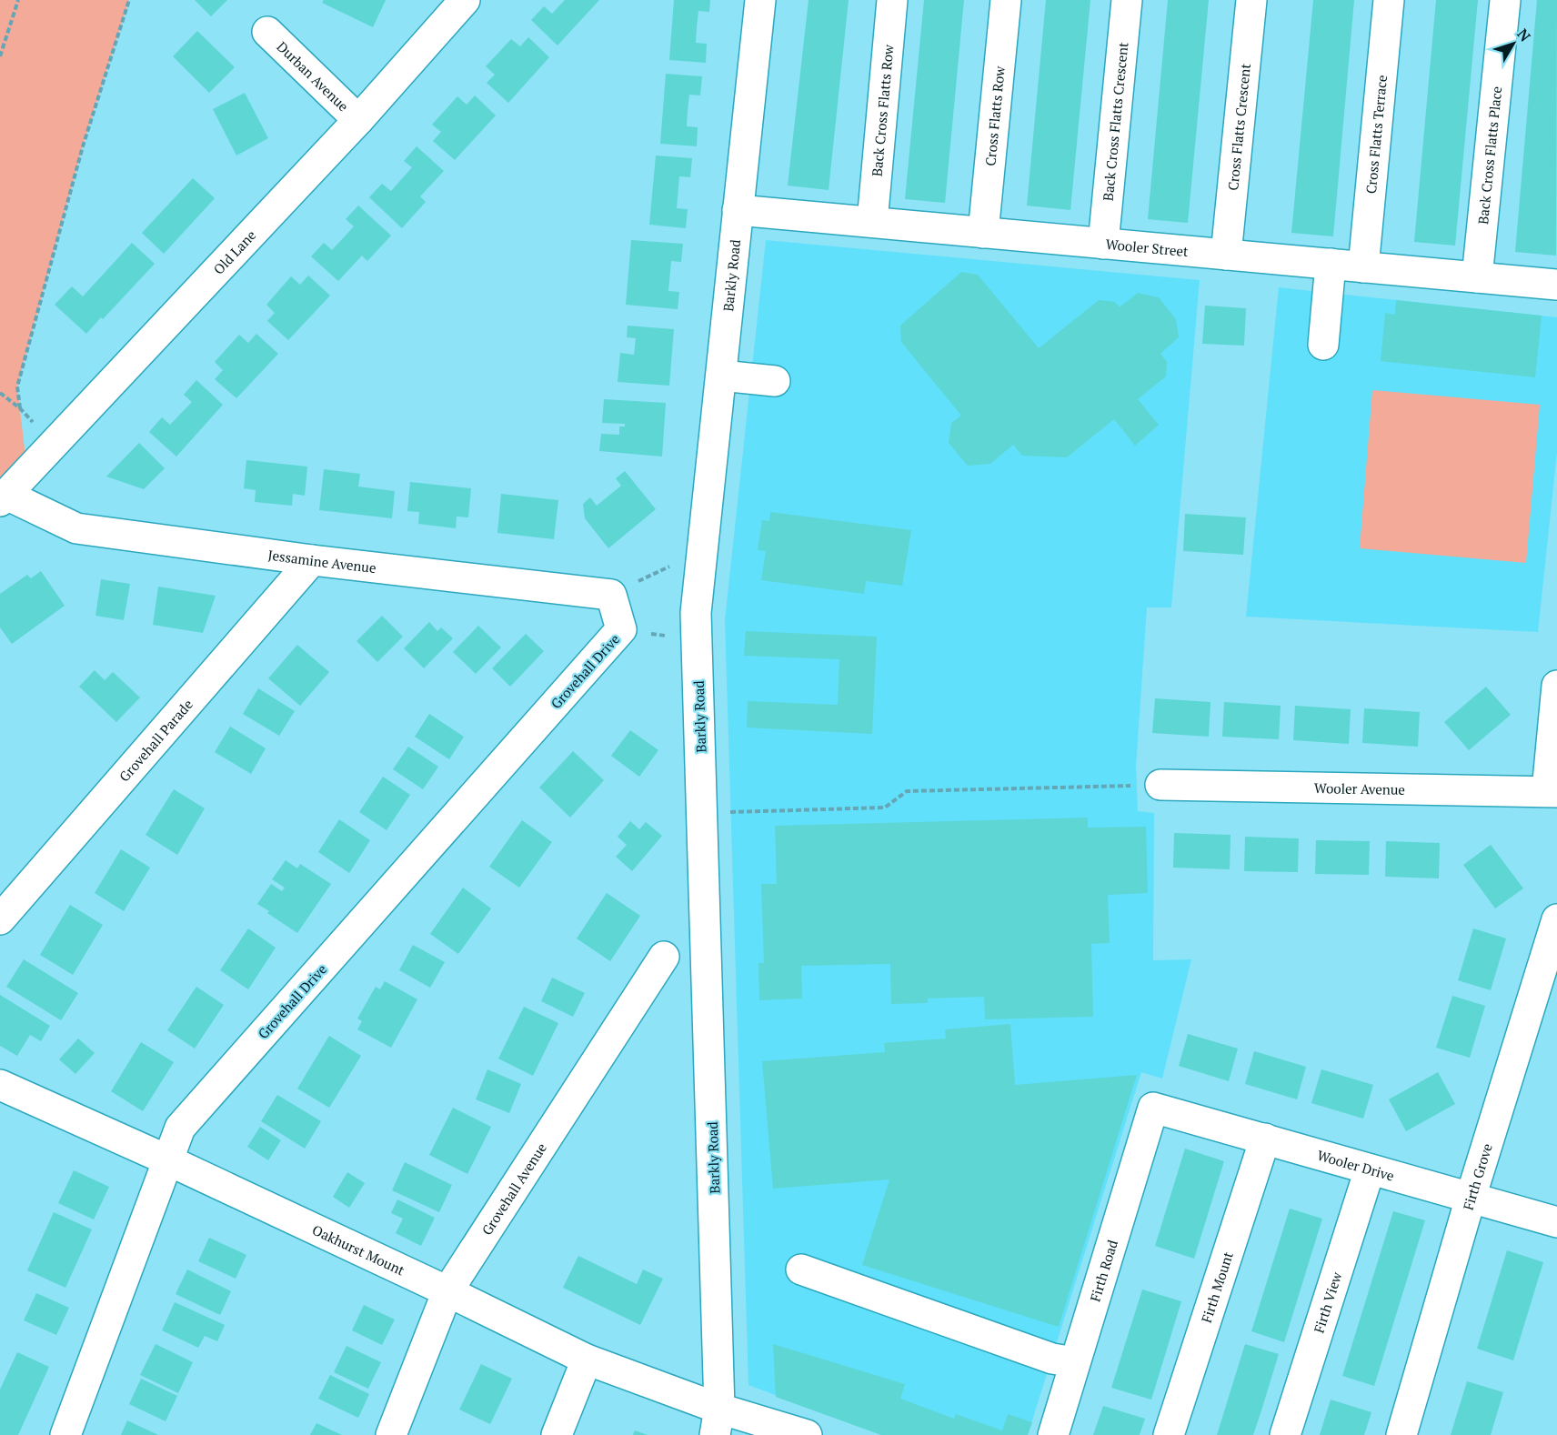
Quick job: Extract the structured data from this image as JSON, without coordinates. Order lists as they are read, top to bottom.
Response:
{
  "streets": {
    "street": [
      "Durban Avenue",
      "Back Cross Flatts Row",
      "Cross Flatts Row",
      "Back Cross Flatts Crescent",
      "Cross Flatts Crescent",
      "Cross Flatts Terrace",
      "Back Cross Flatts Place",
      "Wooler Street",
      "Old Lane",
      "Barkly Road",
      "Jessamine Avenue",
      "Grovehall Drive",
      "Grovehall Parade",
      "Wooler Avenue",
      "Wooler Drive",
      "Firth Grove",
      "Grovehall Avenue",
      "Oakhurst Mount",
      "Firth Road",
      "Firth Mount",
      "Firth View"
    ]
  },
  "crossings": [
    ["Durban Avenue", "Old Lane"],
    ["Back Cross Flatts Row", "Wooler Street"],
    ["Cross Flatts Row", "Wooler Street"],
    ["Back Cross Flatts Crescent", "Wooler Street"],
    ["Cross Flatts Crescent", "Wooler Street"],
    ["Cross Flatts Terrace", "Wooler Street"],
    ["Back Cross Flatts Place", "Wooler Street"],
    ["Wooler Street", "Barkly Road"],
    ["Old Lane", "Jessamine Avenue"],
    ["Barkly Road", "Oakhurst Mount"],
    ["Jessamine Avenue", "Grovehall Parade"],
    ["Grovehall Drive", "Oakhurst Mount"],
    ["Wooler Drive", "Firth Grove"],
    ["Wooler Drive", "Firth Road"],
    ["Wooler Drive", "Firth Mount"],
    ["Wooler Drive", "Firth View"],
    ["Grovehall Avenue", "Oakhurst Mount"]
  ],
  "north": "top right"
}
